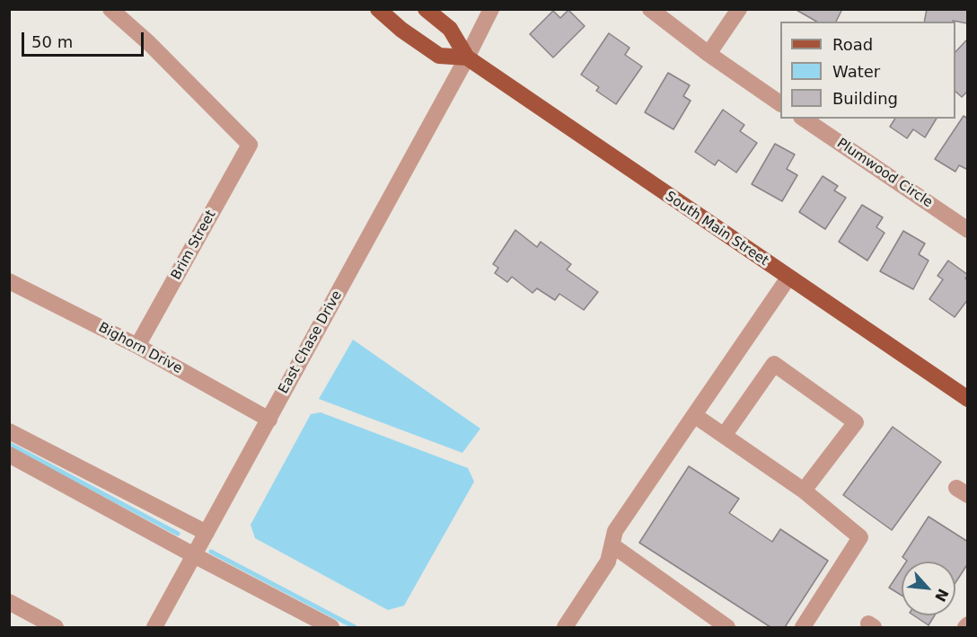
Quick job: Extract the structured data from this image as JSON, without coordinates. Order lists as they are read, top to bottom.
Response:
{
  "streets": {
    "main road": ["South Main Street"],
    "street": [
      "Plumwood Circle",
      "Brim Street",
      "East Chase Drive",
      "Bighorn Drive"
    ]
  },
  "crossings": [
    ["South Main Street", "East Chase Drive"],
    ["Brim Street", "Bighorn Drive"],
    ["East Chase Drive", "Bighorn Drive"]
  ],
  "legend": ["Road", "Water", "Building"],
  "scale_bar": "50 m",
  "north": "bottom right"
}
